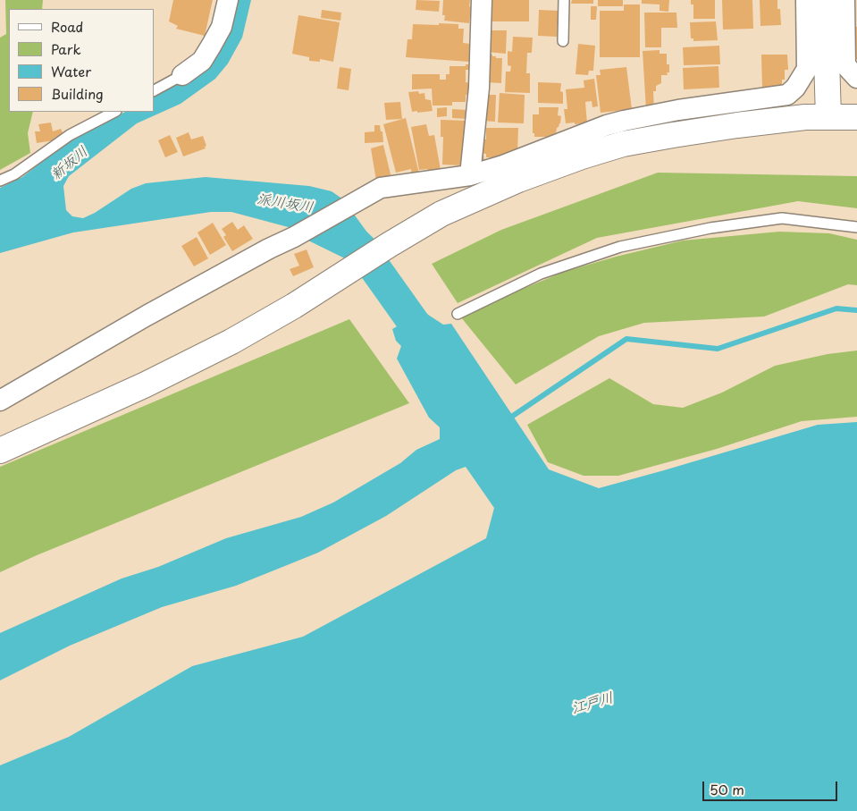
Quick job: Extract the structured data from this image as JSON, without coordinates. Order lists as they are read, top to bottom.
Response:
{
  "water": ["新坂川", "派川坂川", "江戸川"],
  "legend": [
    "Road",
    "Park",
    "Water",
    "Building"
  ],
  "scale_bar": "50 m"
}
